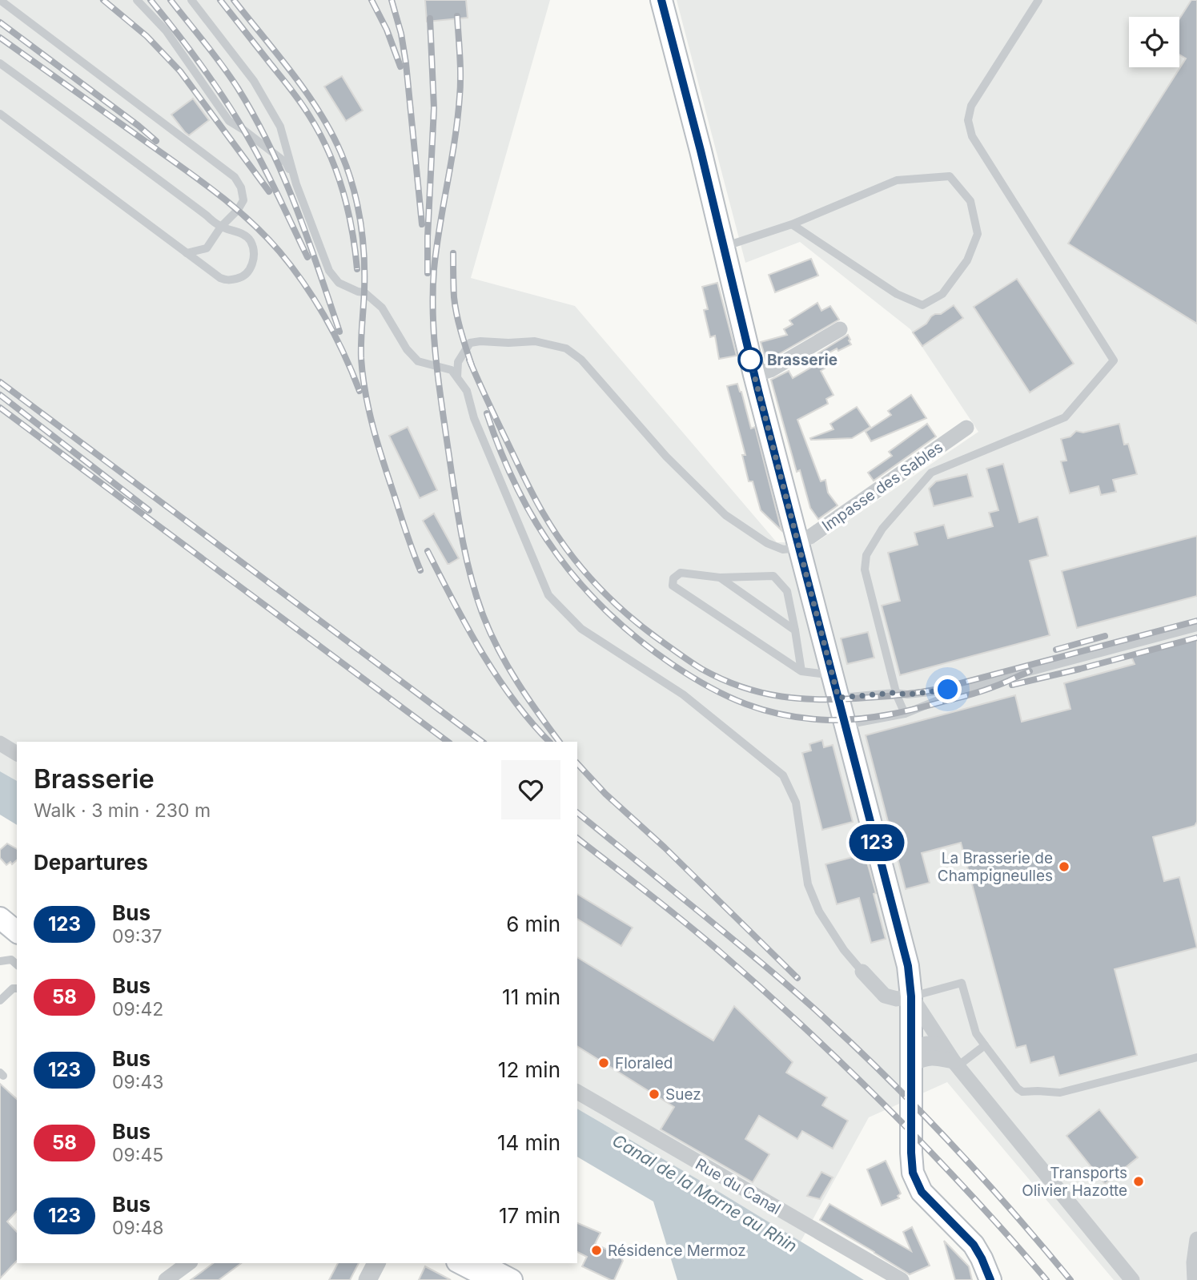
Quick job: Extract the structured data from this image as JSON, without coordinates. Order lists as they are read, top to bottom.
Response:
{
  "streets": {
    "street": ["Impasse des Sables", "Rue du Canal"]
  },
  "water": ["Canal de la Marne au Rhin"],
  "places": [
    "Brasserie",
    "La Brasserie de Champigneulles",
    "Floraled",
    "Suez",
    "Transports Olivier Hazotte",
    "Résidence Mermoz"
  ],
  "lines": ["bus line 123"],
  "page": {
    "on_map": "123",
    "heading": [
      ["Brasserie", "Walk · 3 min · 230 m"],
      "Departures"
    ],
    "list": [
      {
        "mark": "123",
        "name": "Bus",
        "note": "09:37",
        "value": "6 min"
      },
      {
        "mark": "58",
        "name": "Bus",
        "note": "09:42",
        "value": "11 min"
      },
      {
        "mark": "123",
        "name": "Bus",
        "note": "09:43",
        "value": "12 min"
      },
      {
        "mark": "58",
        "name": "Bus",
        "note": "09:45",
        "value": "14 min"
      },
      {
        "mark": "123",
        "name": "Bus",
        "note": "09:48",
        "value": "17 min"
      }
    ]
  }
}
